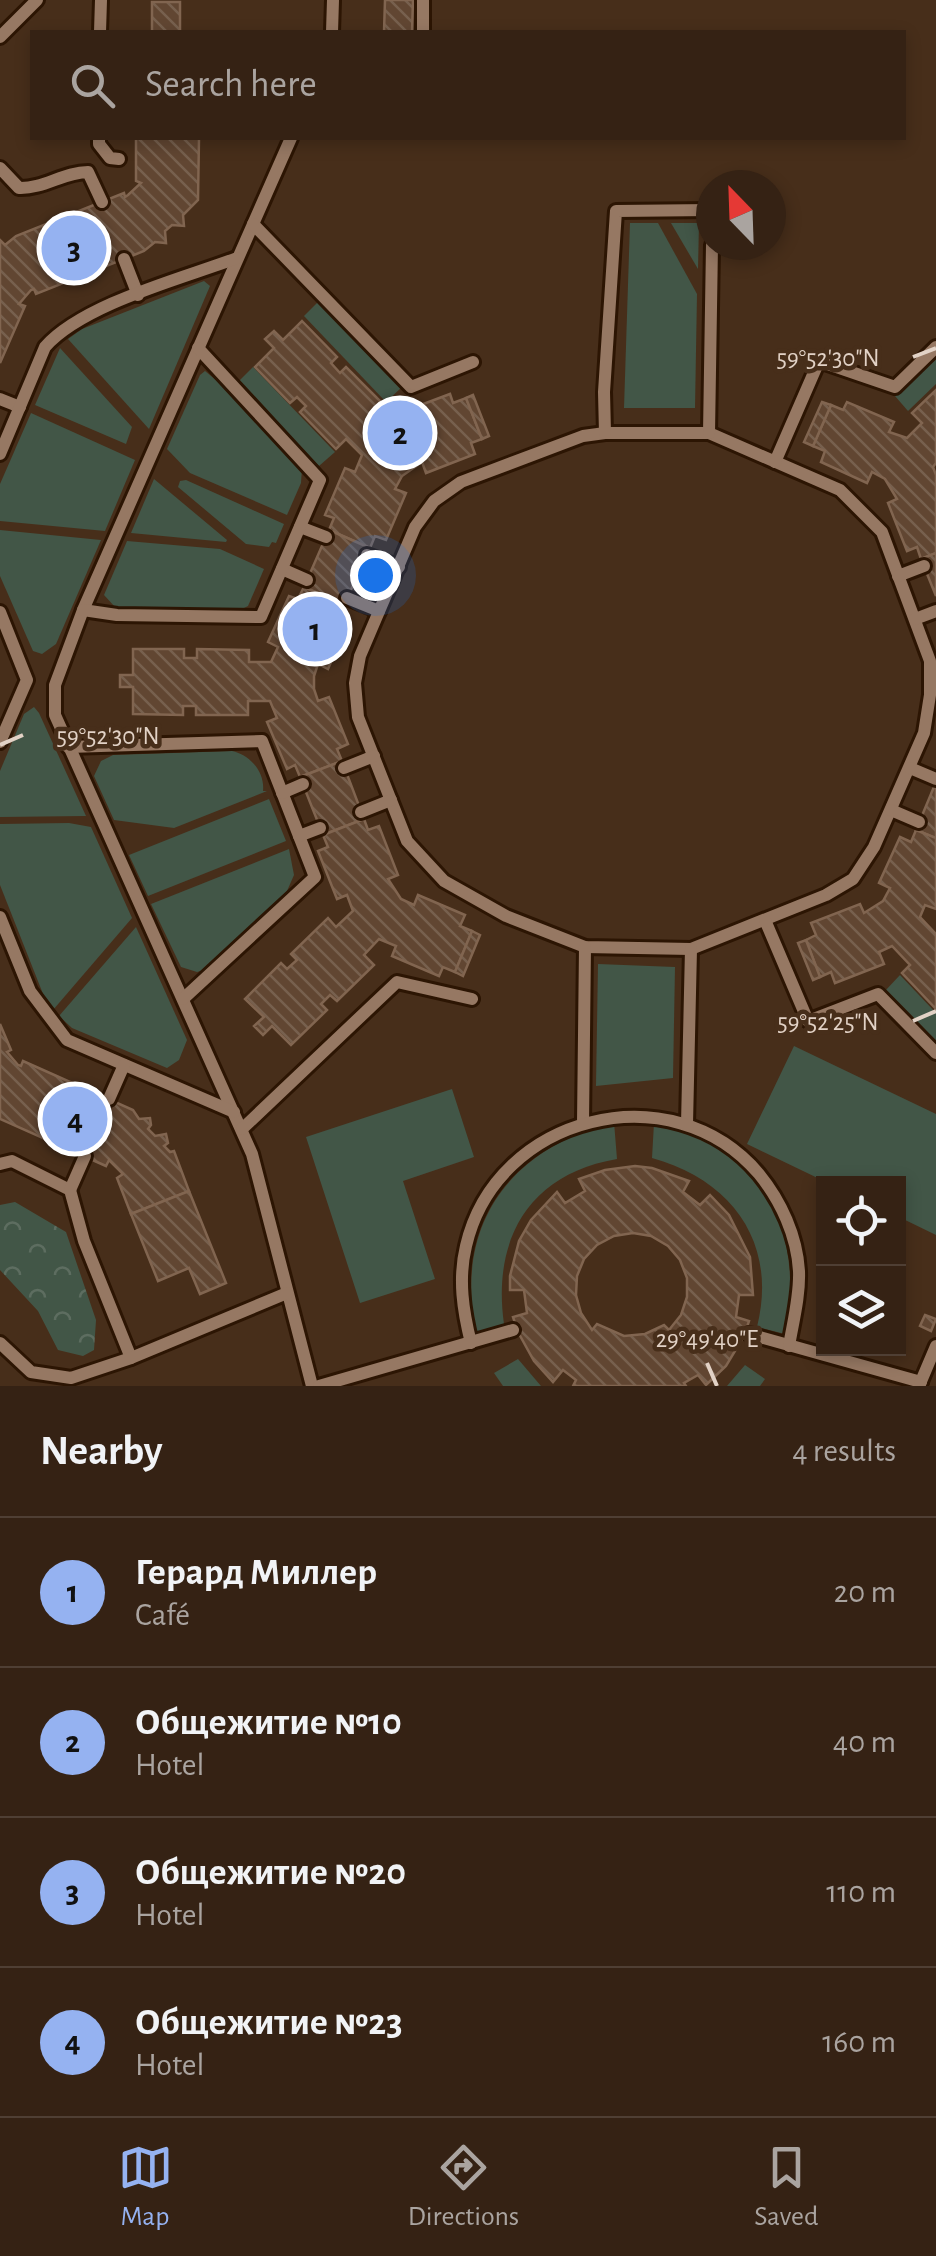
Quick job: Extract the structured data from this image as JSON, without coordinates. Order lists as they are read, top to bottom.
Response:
{
  "north": "top left",
  "page": {
    "search": "Search here",
    "pins": [
      "3",
      "2",
      "1",
      "4"
    ],
    "heading": ["Nearby", "4 results"],
    "list": [
      {
        "mark": "1",
        "name": "Герард Миллер",
        "note": "Café",
        "value": "20 m"
      },
      {
        "mark": "2",
        "name": "Общежитие №10",
        "note": "Hotel",
        "value": "40 m"
      },
      {
        "mark": "3",
        "name": "Общежитие №20",
        "note": "Hotel",
        "value": "110 m"
      },
      {
        "mark": "4",
        "name": "Общежитие №23",
        "note": "Hotel",
        "value": "160 m"
      }
    ],
    "nav": ["Map", "Directions", "Saved"]
  },
  "coordinates": ["59°52'30\"N", "59°52'25\"N", "29°49'40\"E"]
}
